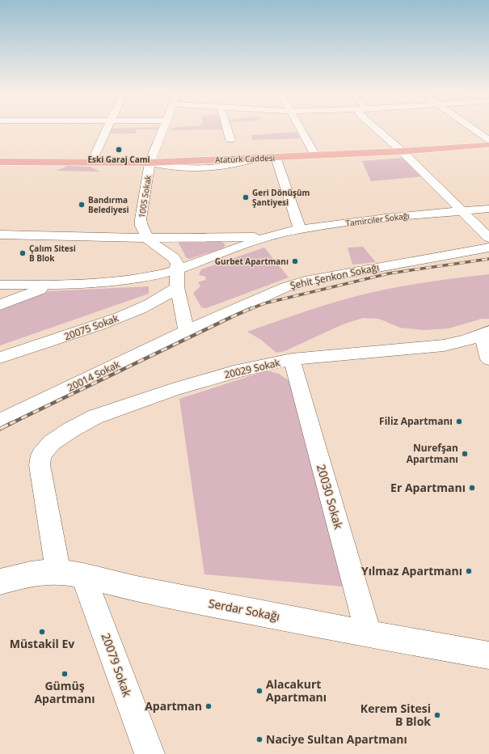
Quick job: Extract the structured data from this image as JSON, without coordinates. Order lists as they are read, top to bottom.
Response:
{
  "streets": {
    "main road": ["Atatürk Caddesi"],
    "street": [
      "1005 Sokak",
      "Tamirciler Sokağı",
      "Şehit Şenkon Sokağı",
      "20075 Sokak",
      "20029 Sokak",
      "20014 Sokak",
      "20030 Sokak",
      "Serdar Sokağı",
      "20079 Sokak"
    ]
  },
  "crossings": [
    ["1005 Sokak", "Tamirciler Sokağı"],
    ["1005 Sokak", "Şehit Şenkon Sokağı"],
    ["1005 Sokak", "20075 Sokak"],
    ["1005 Sokak", "20014 Sokak"],
    ["Şehit Şenkon Sokağı", "20014 Sokak"],
    ["20029 Sokak", "20030 Sokak"],
    ["20029 Sokak", "20079 Sokak"],
    ["20030 Sokak", "Serdar Sokağı"],
    ["Serdar Sokağı", "20079 Sokak"]
  ],
  "places": [
    "Eski Garaj Cami",
    "Geri Dönüşüm Şantiyesi",
    "Bandırma Belediyesi",
    "Çalım Sitesi B Blok",
    "Gurbet Apartmanı",
    "Filiz Apartmanı",
    "Nurefşan Apartmanı",
    "Er Apartmanı",
    "Yılmaz Apartmanı",
    "Müstakil Ev",
    "Gümüş Apartmanı",
    "Alacakurt Apartmanı",
    "Apartman",
    "Kerem Sitesi B Blok",
    "Naciye Sultan Apartmanı"
  ]
}
